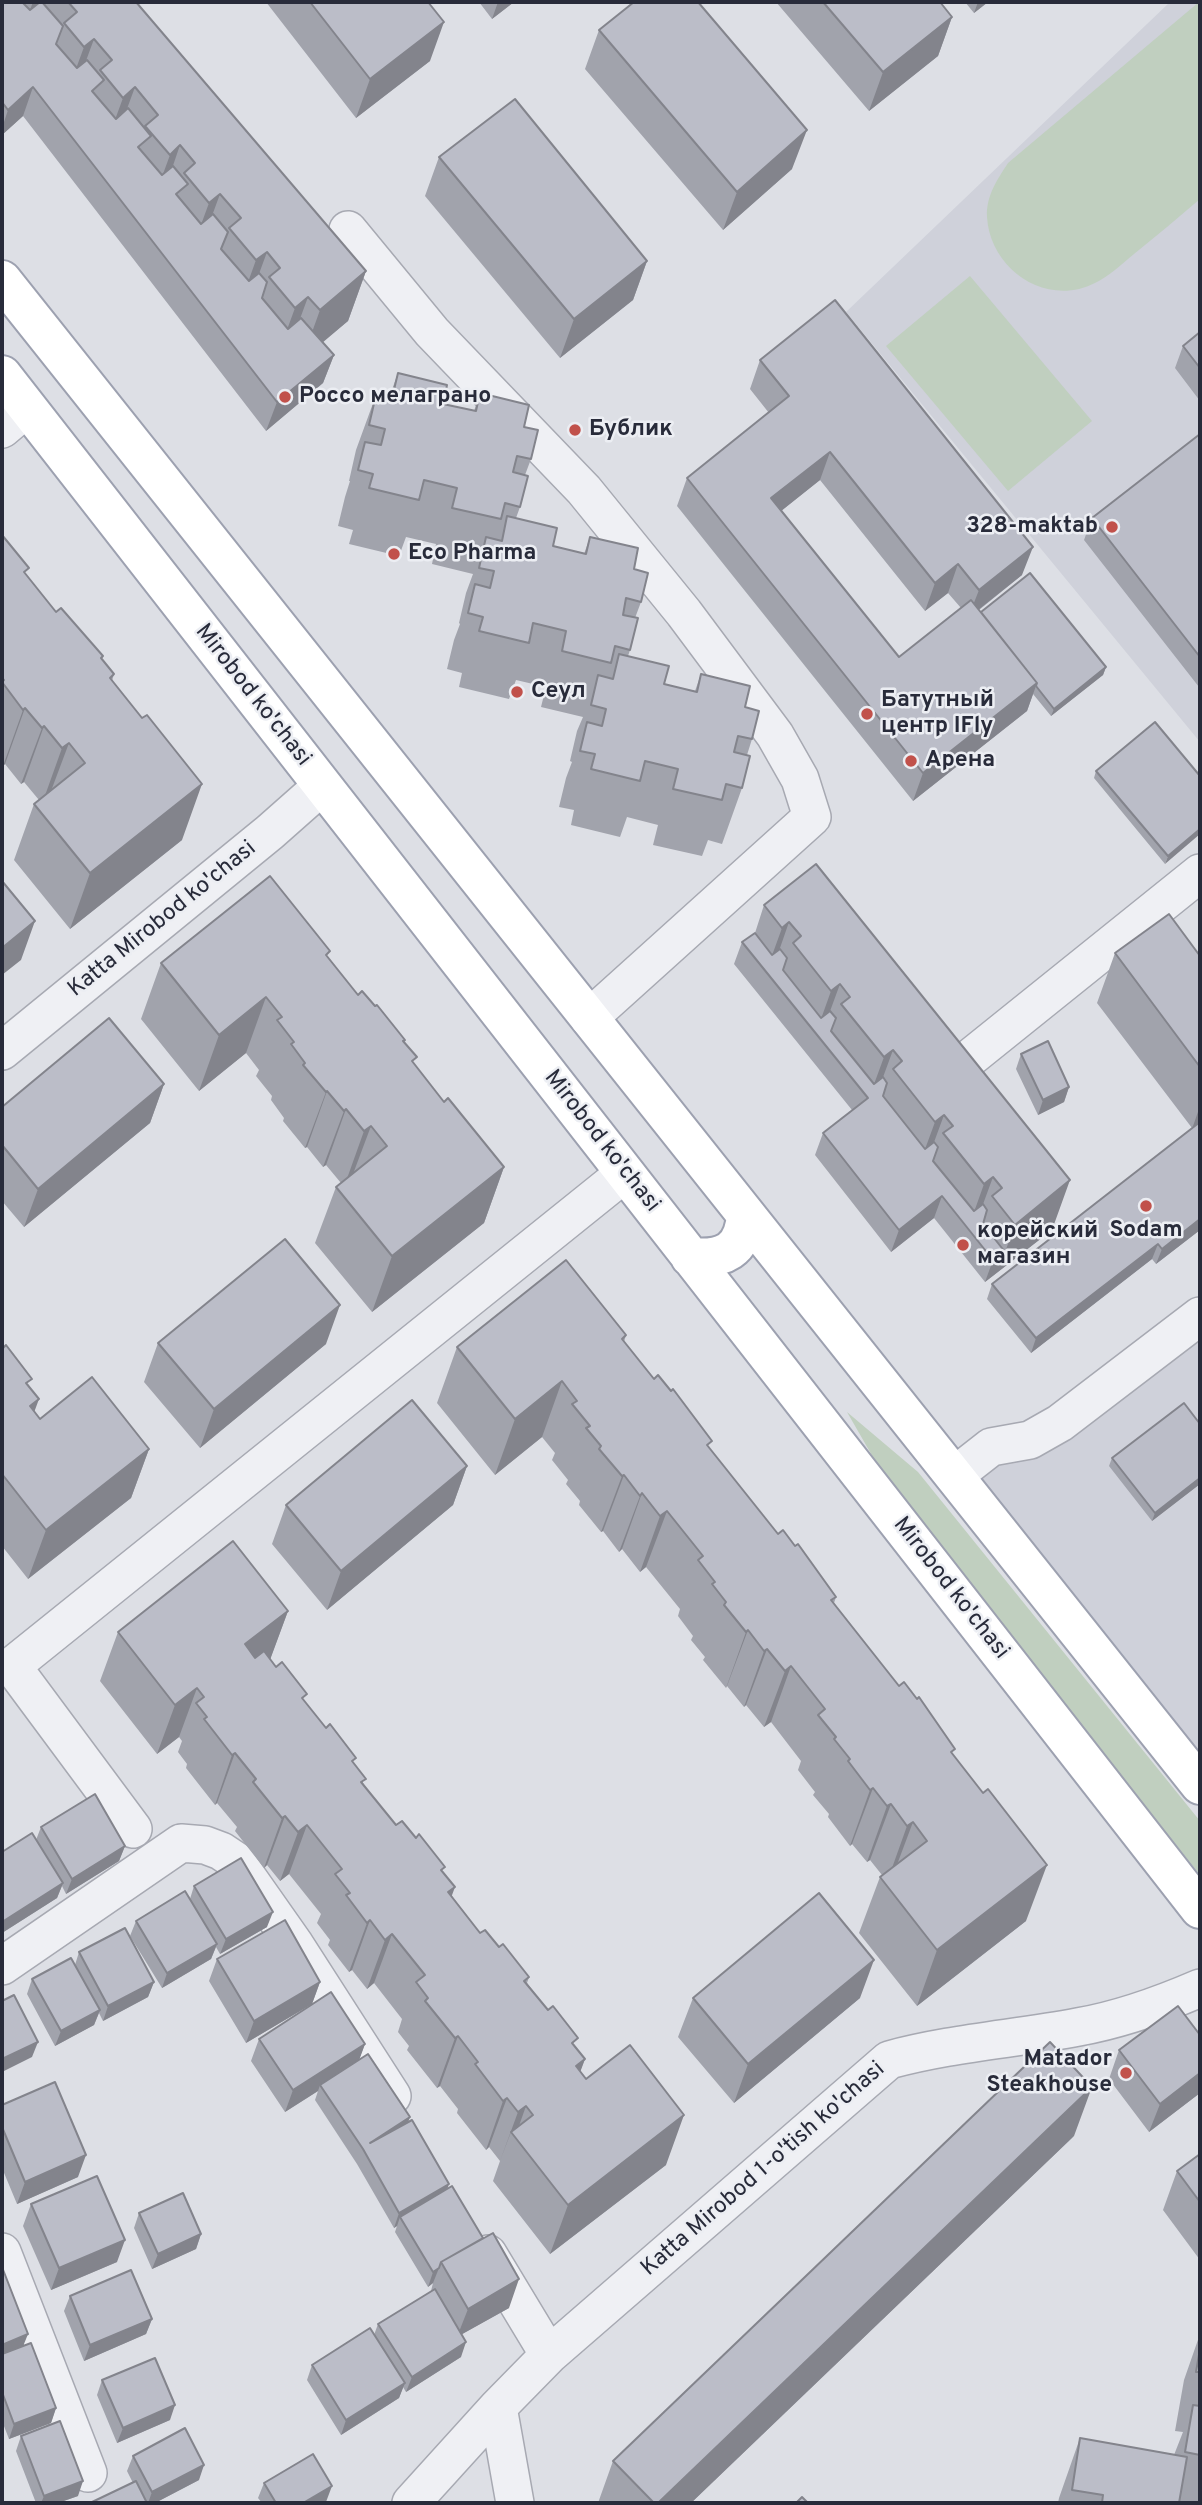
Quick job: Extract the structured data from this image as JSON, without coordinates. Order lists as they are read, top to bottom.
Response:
{
  "streets": {
    "main road": ["Mirobod ko'chasi"],
    "street": ["Katta Mirobod ko'chasi", "Katta Mirobod 1-o'tish ko'chasi"]
  },
  "crossings": [
    ["Mirobod ko'chasi", "Katta Mirobod ko'chasi"]
  ],
  "places": [
    "Россо мелаграно",
    "Бублик",
    "328-maktab",
    "Eco Pharma",
    "Сеул",
    "Батутный центр IFly",
    "Арена",
    "Sodam",
    "корейский магазин",
    "Matador Steakhouse"
  ]
}
